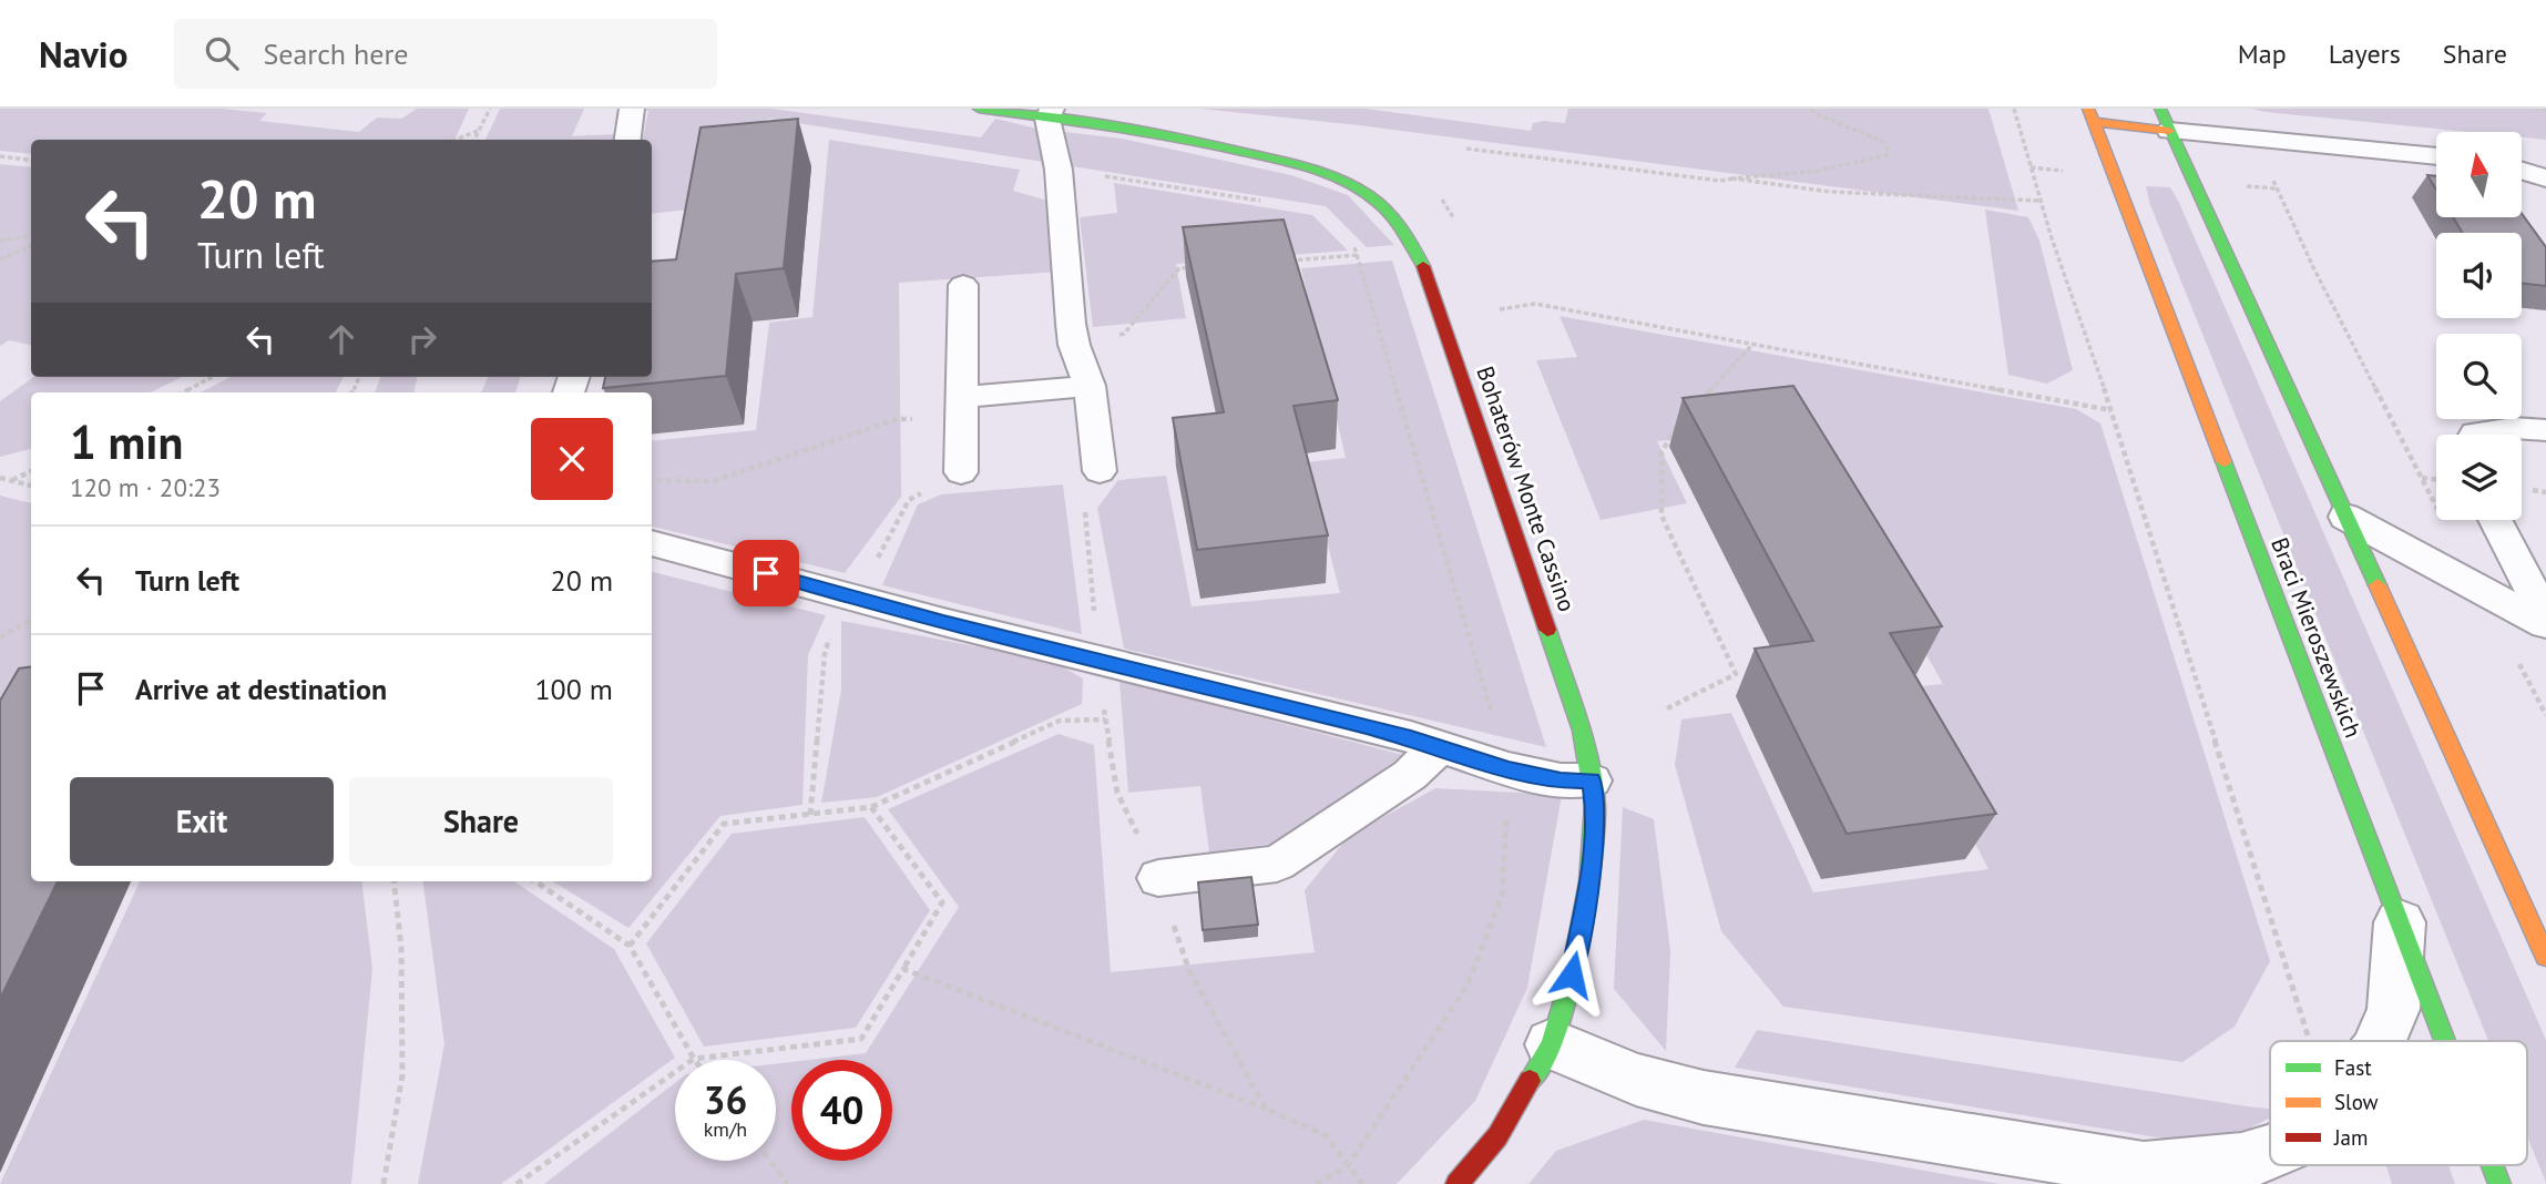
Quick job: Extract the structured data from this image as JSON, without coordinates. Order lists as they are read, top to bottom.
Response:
{
  "streets": {
    "main road": ["Bohaterów Monte Cassino", "Braci Mieroszewskich"]
  },
  "legend": ["Fast", "Slow", "Jam"],
  "north": "top",
  "page": {
    "header": "Navio",
    "search": "Search here",
    "nav": ["Map", "Layers", "Share"],
    "turn": ["20 m", "Turn left"],
    "heading": ["1 min", "120 m · 20:23"],
    "list": [
      {
        "name": "Turn left",
        "value": "20 m"
      },
      {
        "name": "Arrive at destination",
        "value": "100 m"
      }
    ],
    "buttons": ["Exit", "Share"],
    "speed": "36 km/h",
    "limit": "40"
  }
}
